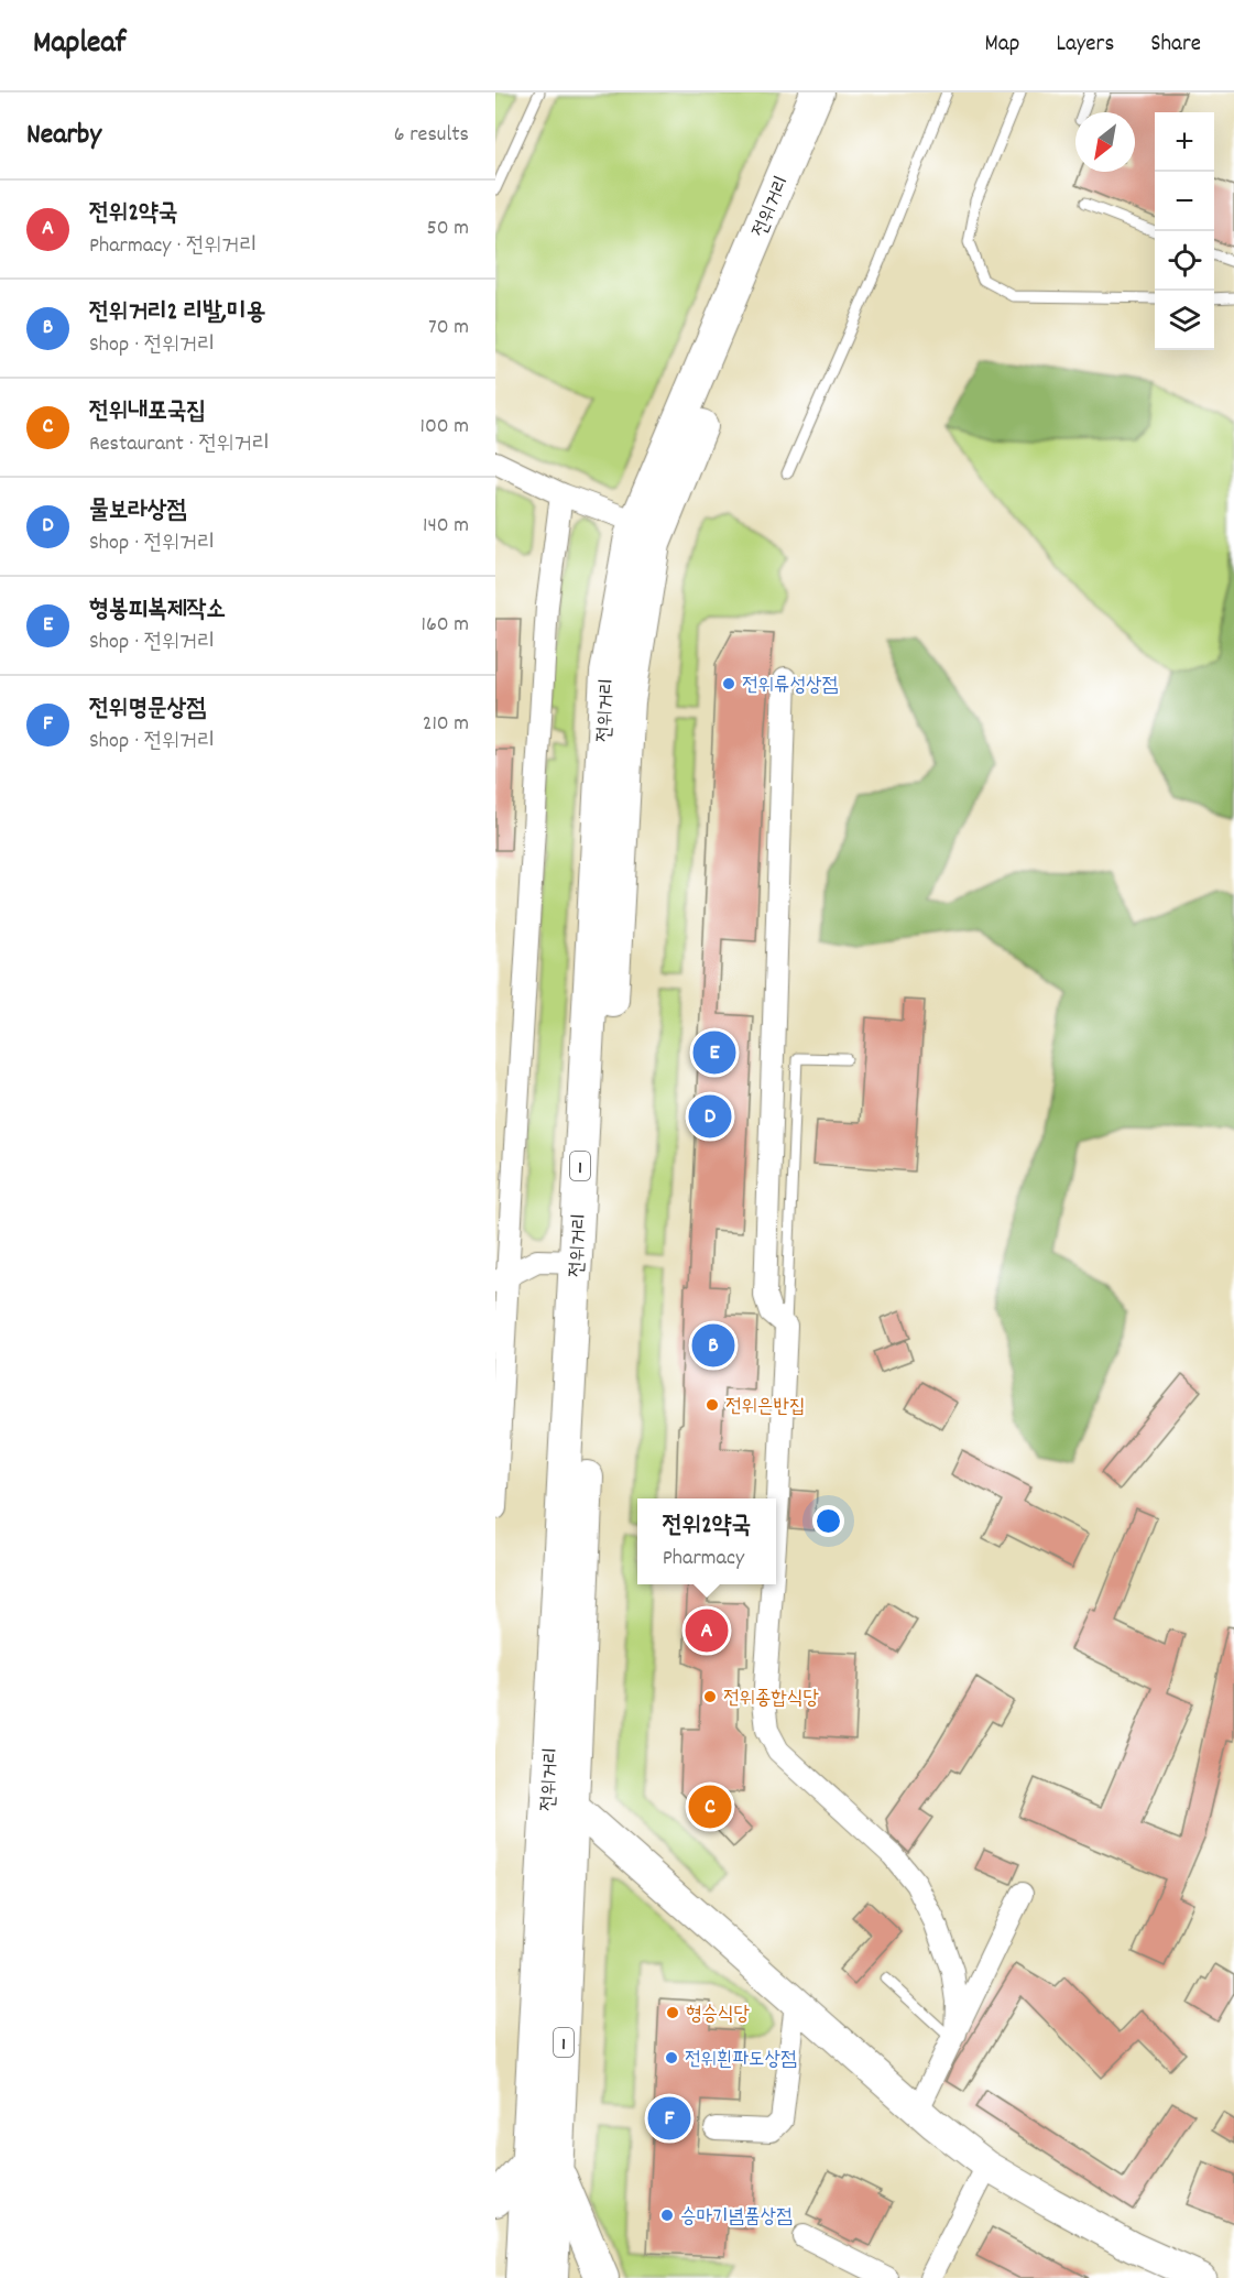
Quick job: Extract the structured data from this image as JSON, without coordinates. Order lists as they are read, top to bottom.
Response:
{
  "streets": {
    "main road": ["전위거리", "1"]
  },
  "places": [
    "전위류성상점",
    "전위은반집",
    "전위종합식당",
    "형승식당",
    "전위흰파도상점",
    "승마기념품상점"
  ],
  "north": "bottom left",
  "page": {
    "header": "Mapleaf",
    "nav": ["Map", "Layers", "Share"],
    "heading": ["Nearby", "6 results"],
    "map_buttons": ["+", "−"],
    "list": [
      {
        "mark": "A",
        "name": "전위2약국",
        "note": "Pharmacy · 전위거리",
        "value": "50 m"
      },
      {
        "mark": "B",
        "name": "전위거리2 리발,미용",
        "note": "Shop · 전위거리",
        "value": "70 m"
      },
      {
        "mark": "C",
        "name": "전위내포국집",
        "note": "Restaurant · 전위거리",
        "value": "100 m"
      },
      {
        "mark": "D",
        "name": "물보라상점",
        "note": "Shop · 전위거리",
        "value": "140 m"
      },
      {
        "mark": "E",
        "name": "형봉피복제작소",
        "note": "Shop · 전위거리",
        "value": "160 m"
      },
      {
        "mark": "F",
        "name": "전위명문상점",
        "note": "Shop · 전위거리",
        "value": "210 m"
      }
    ],
    "pins": [
      "E",
      "D",
      "B",
      "A",
      "C",
      "F"
    ],
    "popup": ["전위2약국", "Pharmacy"]
  }
}
